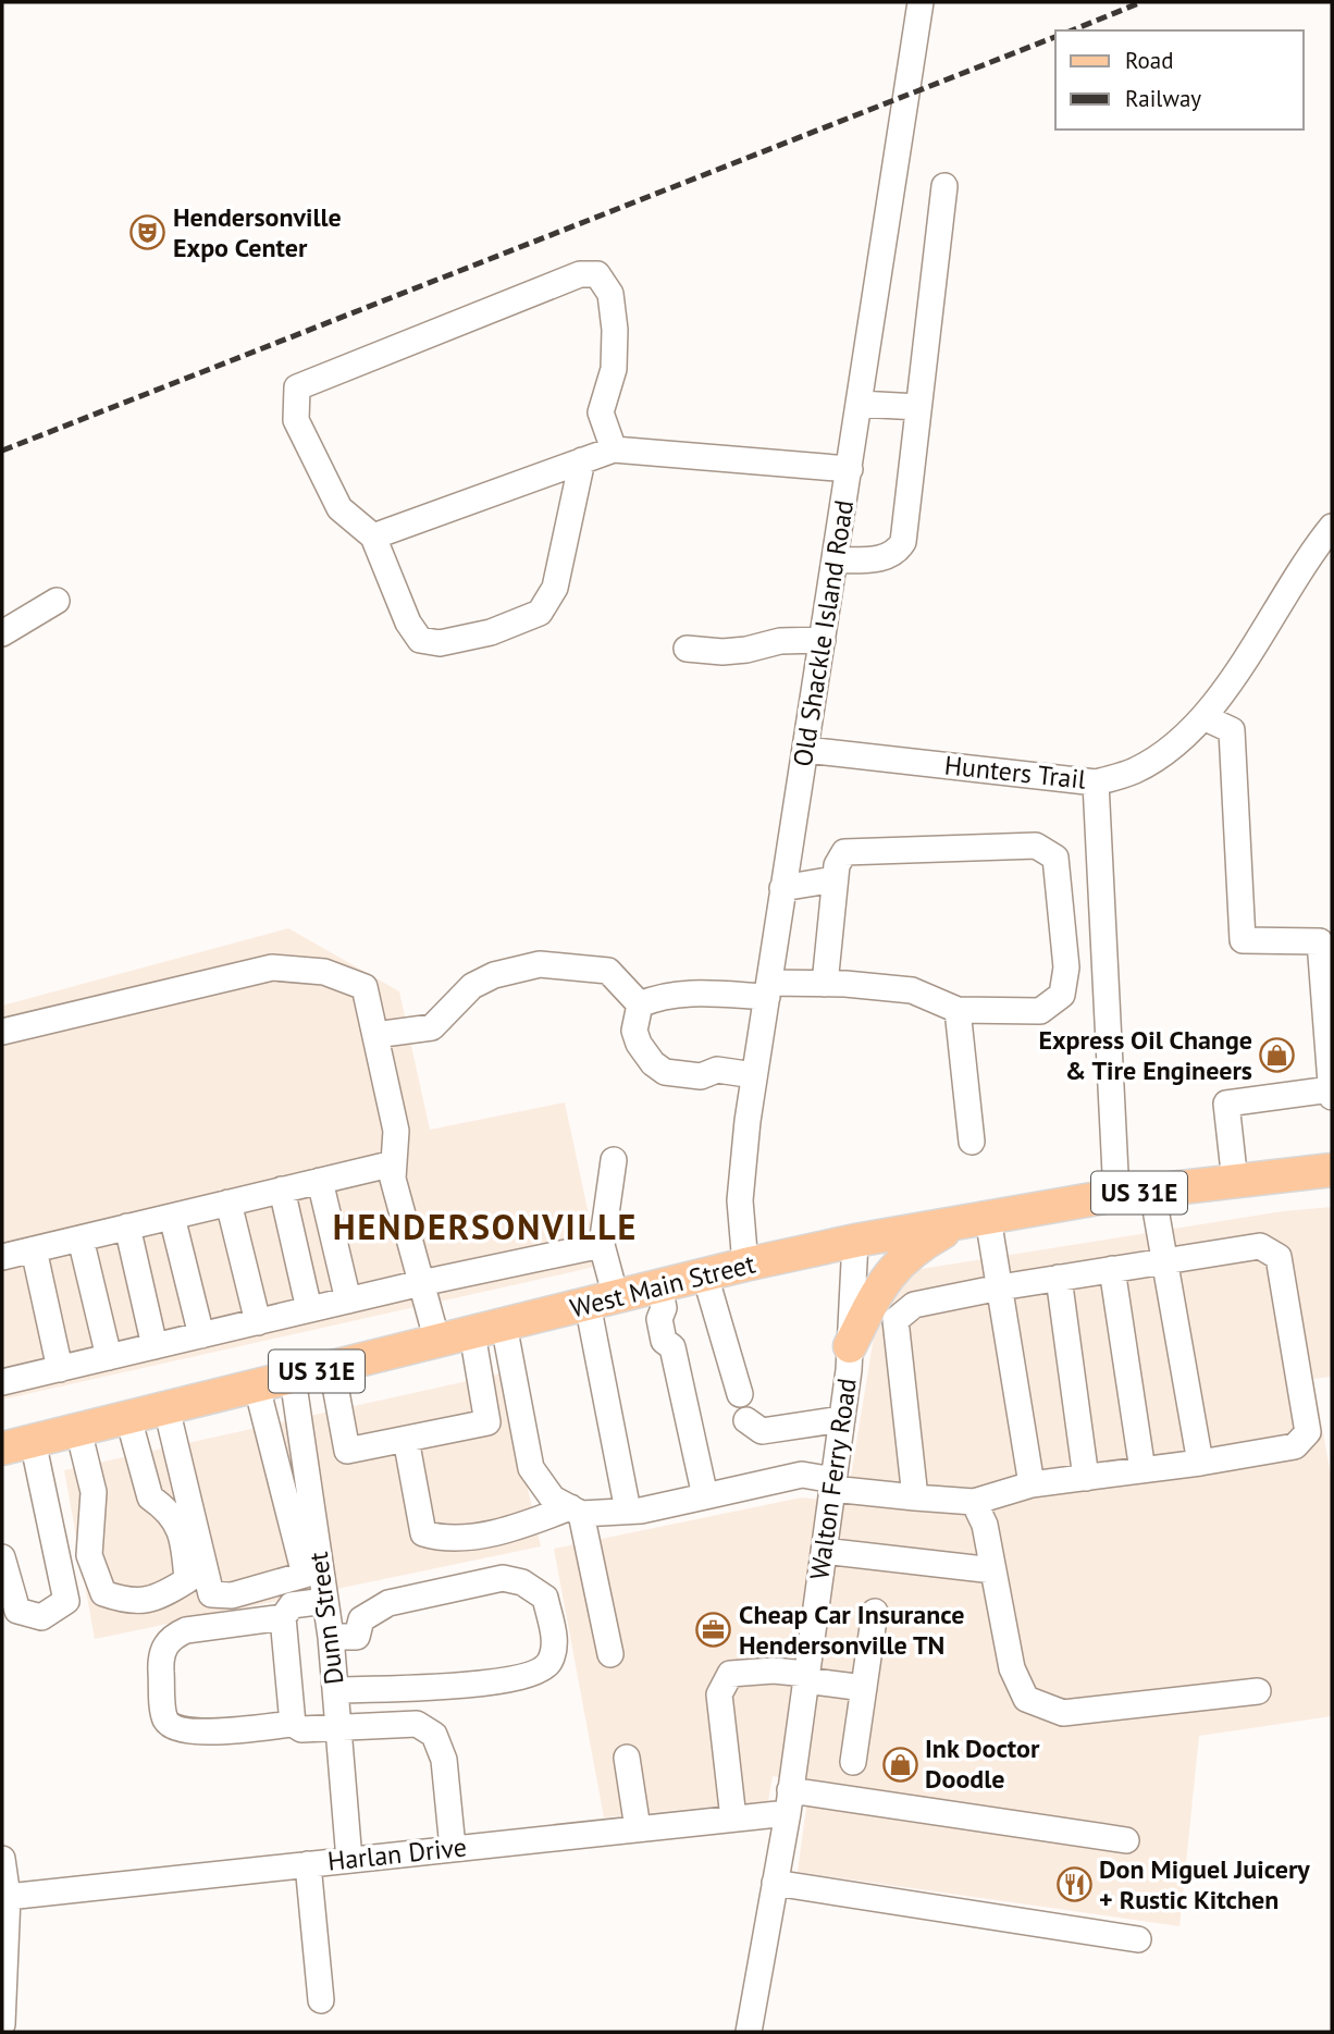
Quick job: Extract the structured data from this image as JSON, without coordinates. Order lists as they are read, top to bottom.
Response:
{
  "streets": {
    "main road": ["US 31E", "West Main Street"],
    "street": [
      "Old Shackle Island Road",
      "Hunters Trail",
      "Walton Ferry Road",
      "Dunn Street",
      "Harlan Drive"
    ]
  },
  "crossings": [
    ["Old Shackle Island Road", "Hunters Trail"],
    ["Old Shackle Island Road", "West Main Street"],
    ["West Main Street", "Walton Ferry Road"],
    ["West Main Street", "Dunn Street"],
    ["Walton Ferry Road", "Harlan Drive"],
    ["Dunn Street", "Harlan Drive"]
  ],
  "districts": ["HENDERSONVILLE"],
  "places": {
    "theatre": ["Hendersonville Expo Center"],
    "shop": ["Express Oil Change & Tire Engineers", "Ink Doctor Doodle"],
    "office": ["Cheap Car Insurance Hendersonville TN"],
    "restaurant": ["Don Miguel Juicery + Rustic Kitchen"]
  },
  "legend": ["Road", "Railway"]
}
